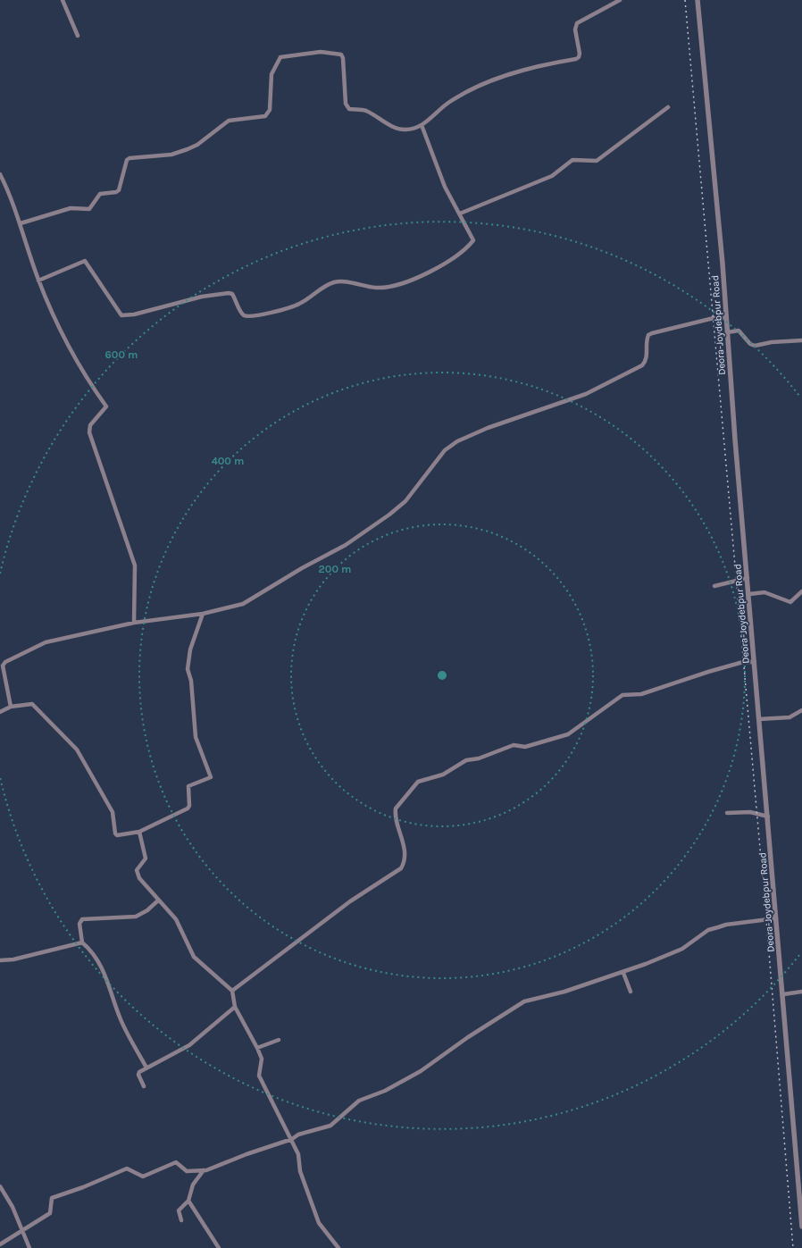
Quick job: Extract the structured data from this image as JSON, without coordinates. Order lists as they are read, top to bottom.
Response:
{
  "streets": {
    "street": ["Deora-Joydebpur Road"]
  },
  "rings": ["600 m", "400 m", "200 m"]
}
